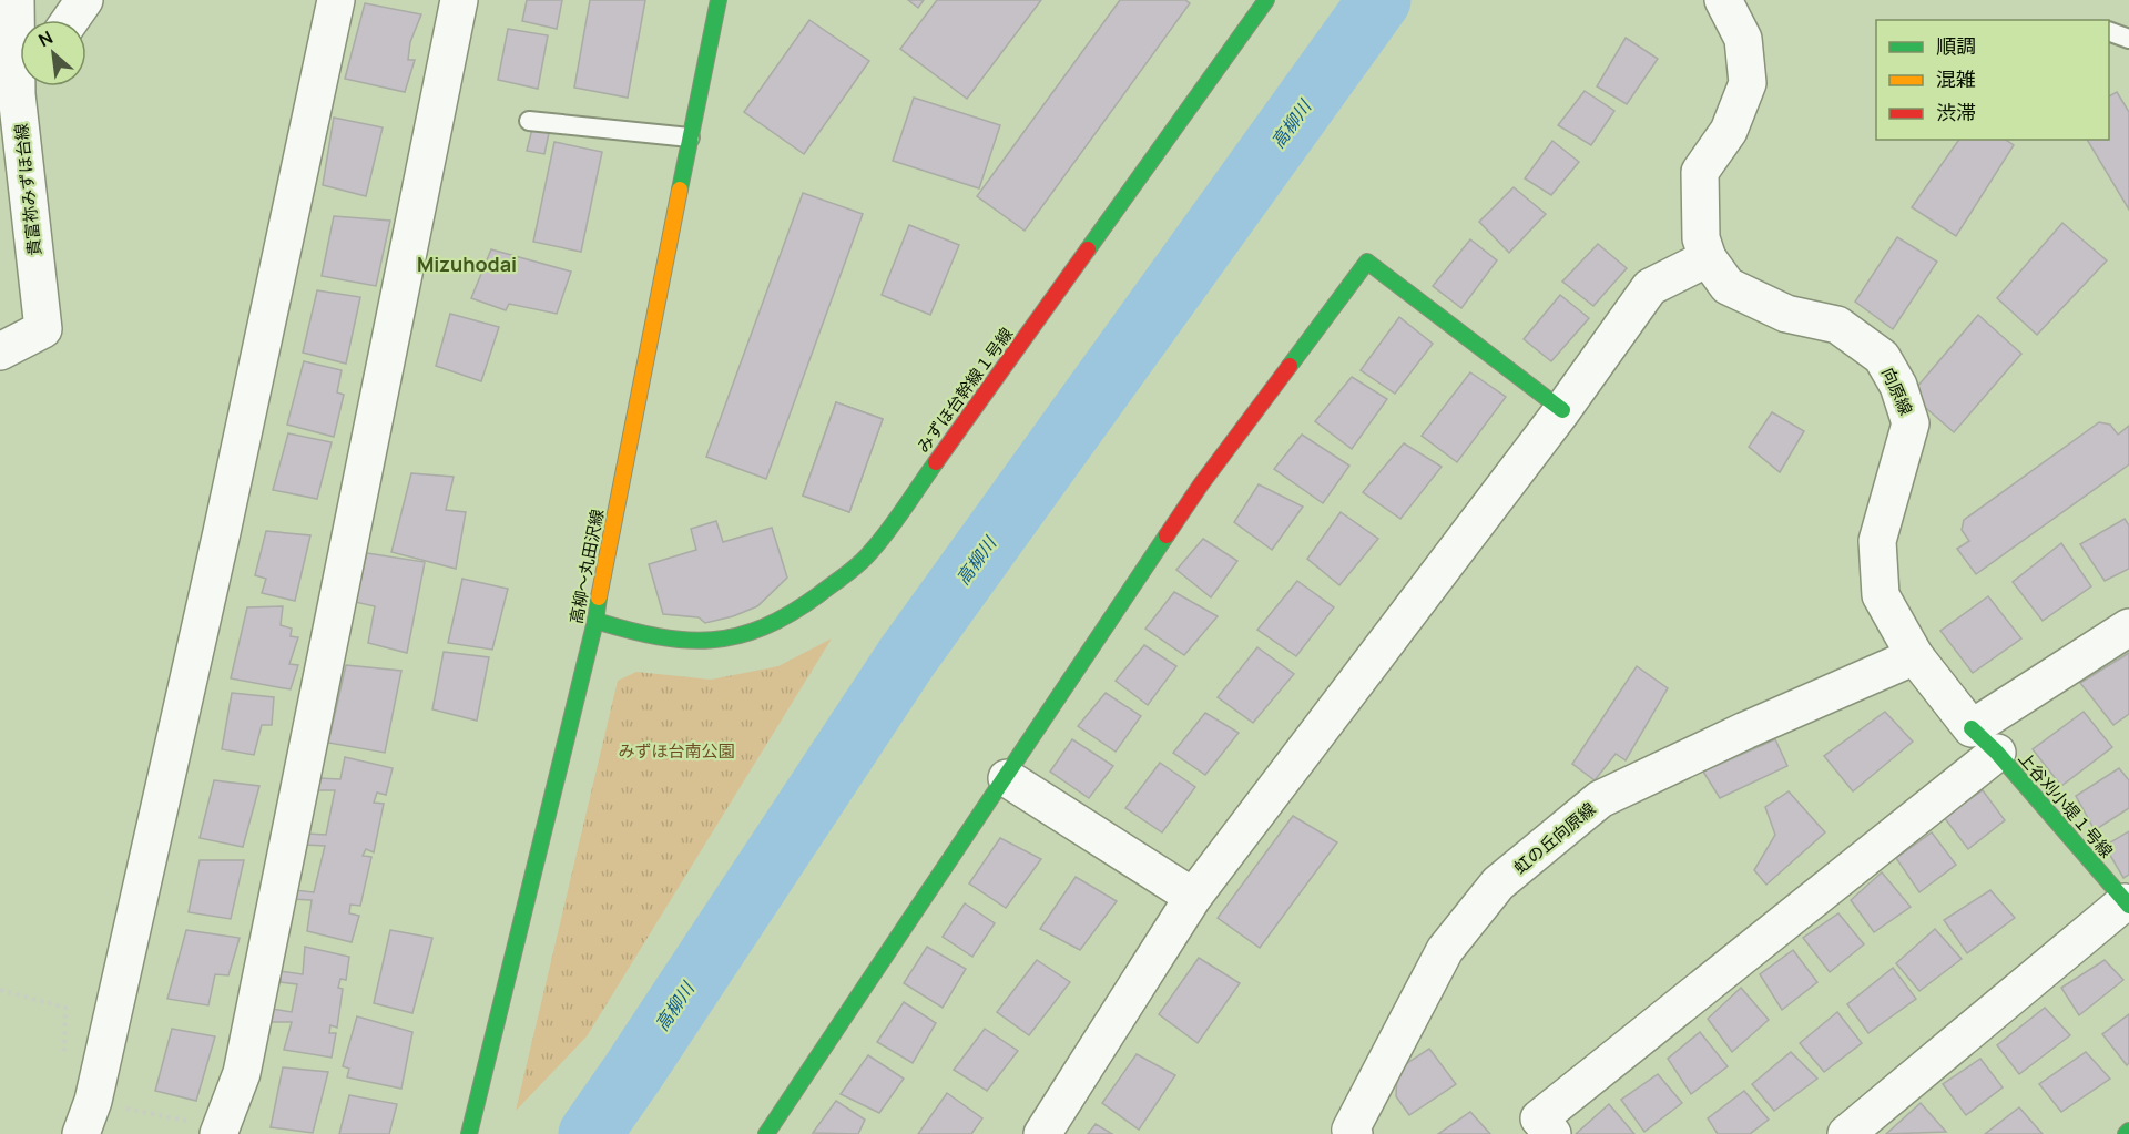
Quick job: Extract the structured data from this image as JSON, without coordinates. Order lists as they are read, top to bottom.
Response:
{
  "streets": {
    "street": [
      "貴富祢みずほ台線",
      "みずほ台幹線１号線",
      "向原線",
      "高柳～丸田沢線",
      "上谷刈小堤１号線",
      "虹の丘向原線"
    ]
  },
  "crossings": [
    ["みずほ台幹線１号線", "高柳～丸田沢線"],
    ["向原線", "上谷刈小堤１号線"],
    ["向原線", "虹の丘向原線"]
  ],
  "districts": ["Mizuhodai"],
  "water": ["高柳川"],
  "parks": ["みずほ台南公園"],
  "legend": ["順調", "混雑", "渋滞"],
  "north": "top left"
}
